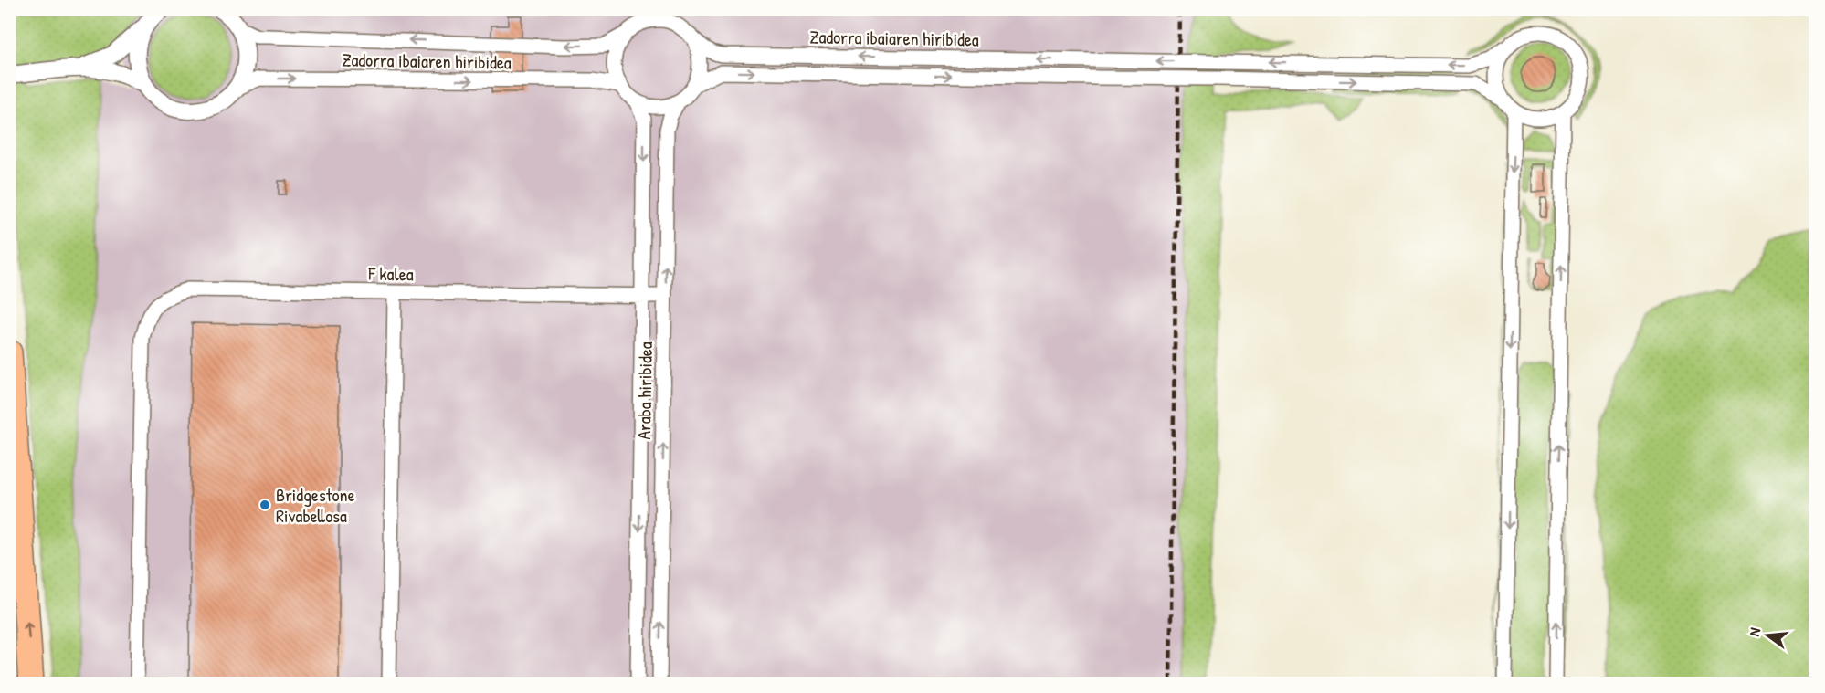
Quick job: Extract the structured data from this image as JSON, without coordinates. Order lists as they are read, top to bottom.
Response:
{
  "streets": {
    "street": ["Zadorra ibaiaren hiribidea", "F kalea", "Araba hiribidea"]
  },
  "crossings": [
    ["Zadorra ibaiaren hiribidea", "Araba hiribidea"],
    ["F kalea", "Araba hiribidea"]
  ],
  "places": ["Bridgestone Rivabellosa"],
  "north": "left"
}
